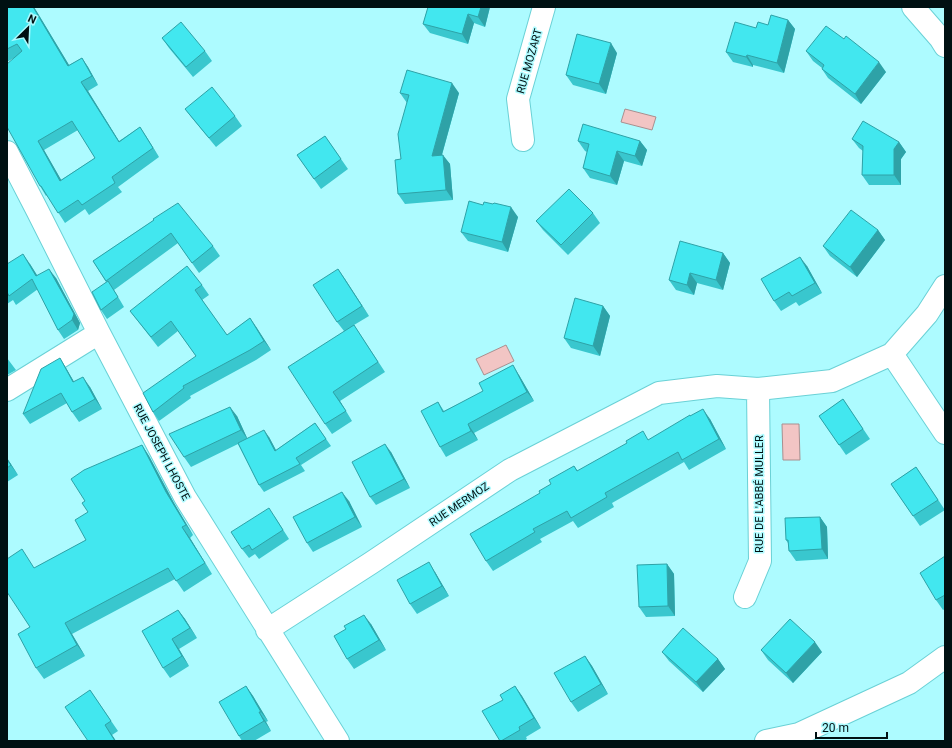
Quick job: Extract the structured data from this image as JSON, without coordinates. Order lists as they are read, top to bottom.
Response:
{
  "streets": {
    "street": [
      "RUE MOZART",
      "RUE JOSEPH LHOSTE",
      "RUE DE L'ABBÉ MULLER",
      "RUE MERMOZ"
    ]
  },
  "crossings": [
    ["RUE JOSEPH LHOSTE", "RUE MERMOZ"],
    ["RUE DE L'ABBÉ MULLER", "RUE MERMOZ"]
  ],
  "scale_bar": "20 m",
  "north": "top right"
}
